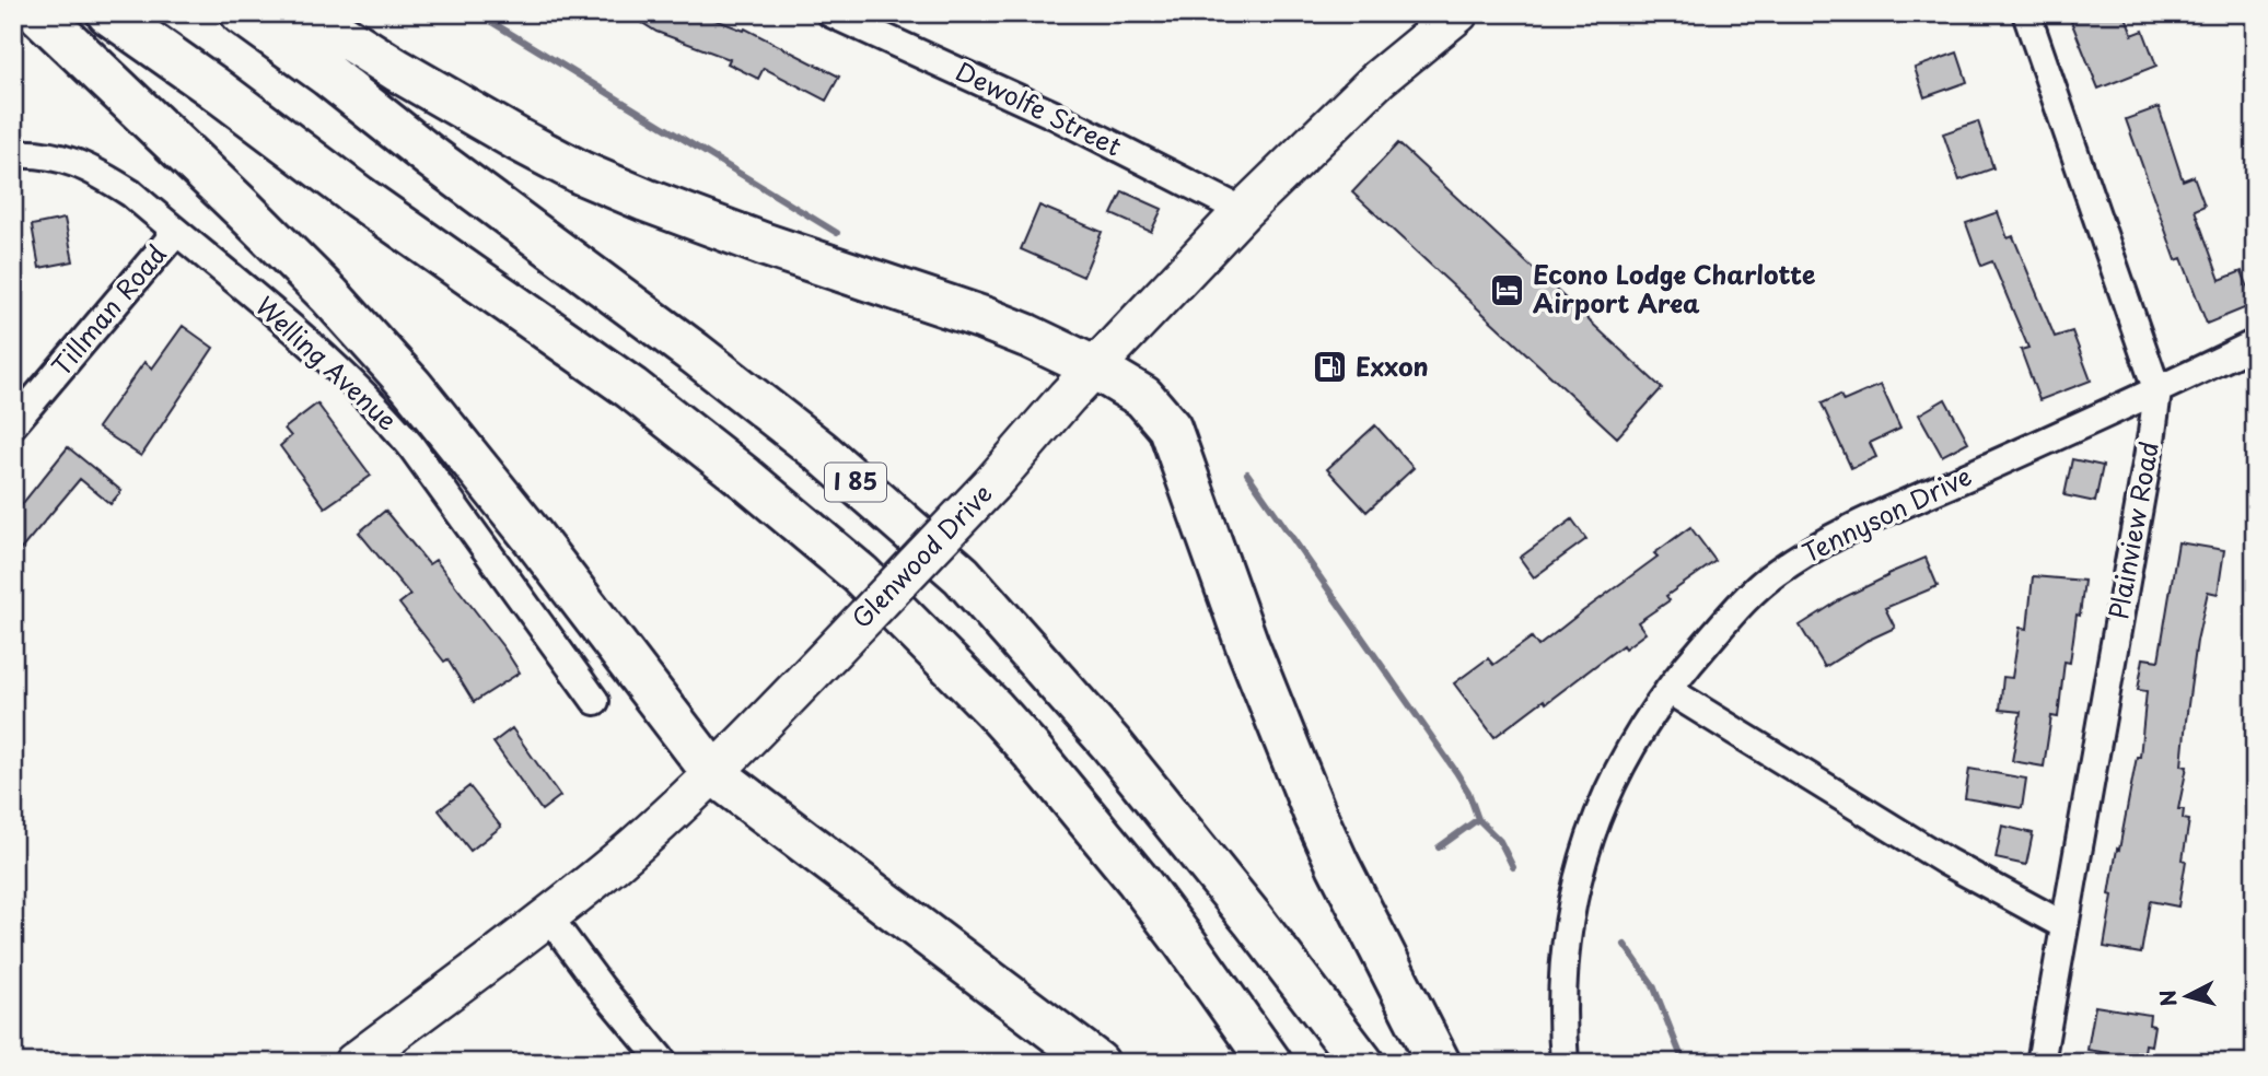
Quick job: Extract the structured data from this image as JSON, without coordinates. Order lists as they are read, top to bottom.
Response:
{
  "streets": {
    "highway": ["I 85"],
    "street": [
      "Dewolfe Street",
      "Tillman Road",
      "Welling Avenue",
      "Tennyson Drive",
      "Plainview Road",
      "Glenwood Drive"
    ]
  },
  "crossings": [
    ["Dewolfe Street", "Glenwood Drive"],
    ["Tillman Road", "Welling Avenue"],
    ["Tennyson Drive", "Plainview Road"]
  ],
  "places": {
    "hotel": ["Econo Lodge Charlotte Airport Area"],
    "fuel station": ["Exxon"]
  },
  "north": "left"
}
